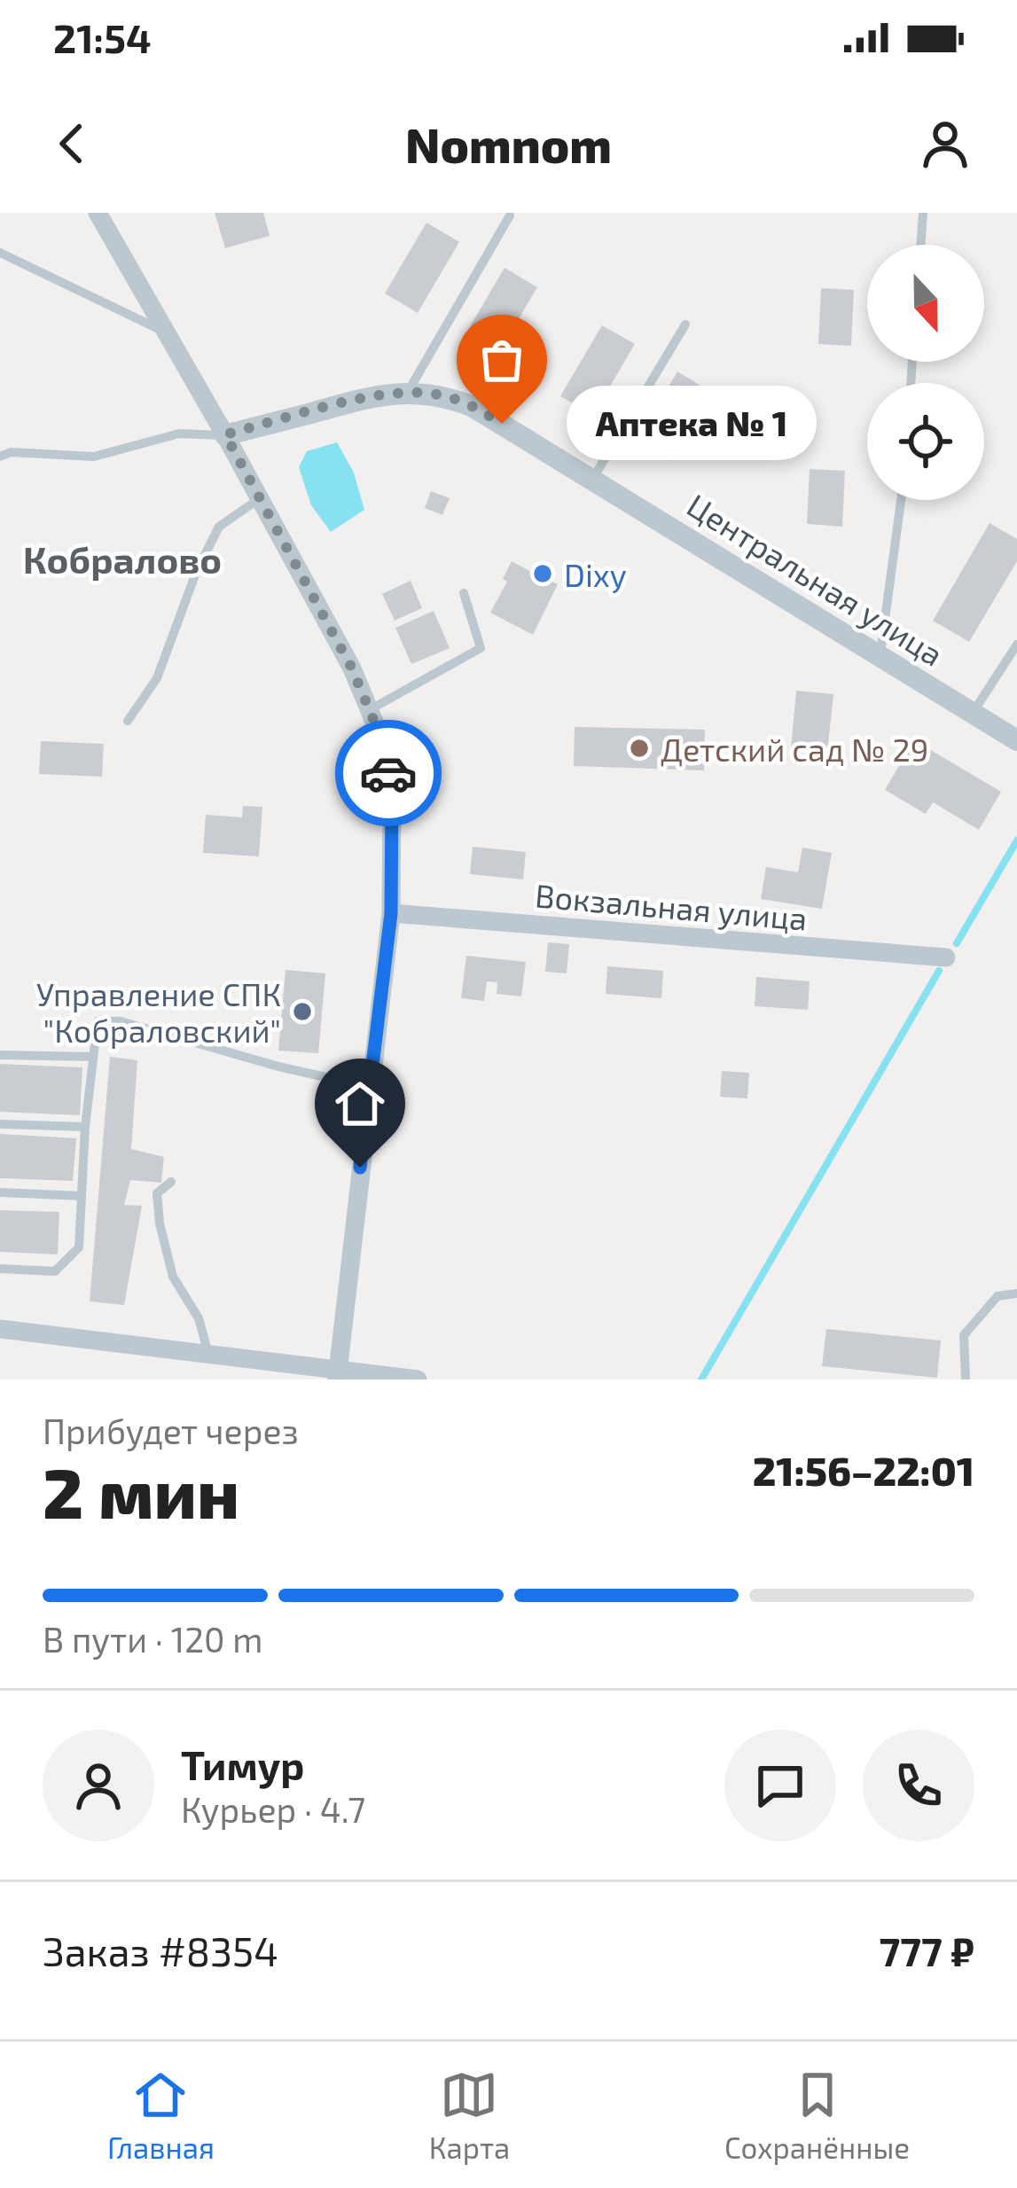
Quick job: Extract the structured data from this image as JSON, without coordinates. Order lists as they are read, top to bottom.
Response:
{
  "streets": {
    "street": ["Центральная улица", "Вокзальная улица"]
  },
  "districts": ["Кобралово"],
  "places": [
    "Аптека № 1",
    "Dixy",
    "Детский сад № 29",
    "Управление СПК \"Кобраловский\""
  ],
  "north": "bottom",
  "page": {
    "status": "21:54",
    "header": "Nomnom",
    "bubble": "Аптека № 1",
    "heading": ["2 мин", "Прибудет через", "21:56–22:01"],
    "panel": [
      "Тимур",
      "Курьер · 4.7",
      "Заказ #8354",
      "777 ₽"
    ],
    "bar": "В пути · 120 m",
    "tabs": ["Главная", "Карта", "Сохранённые"]
  }
}
